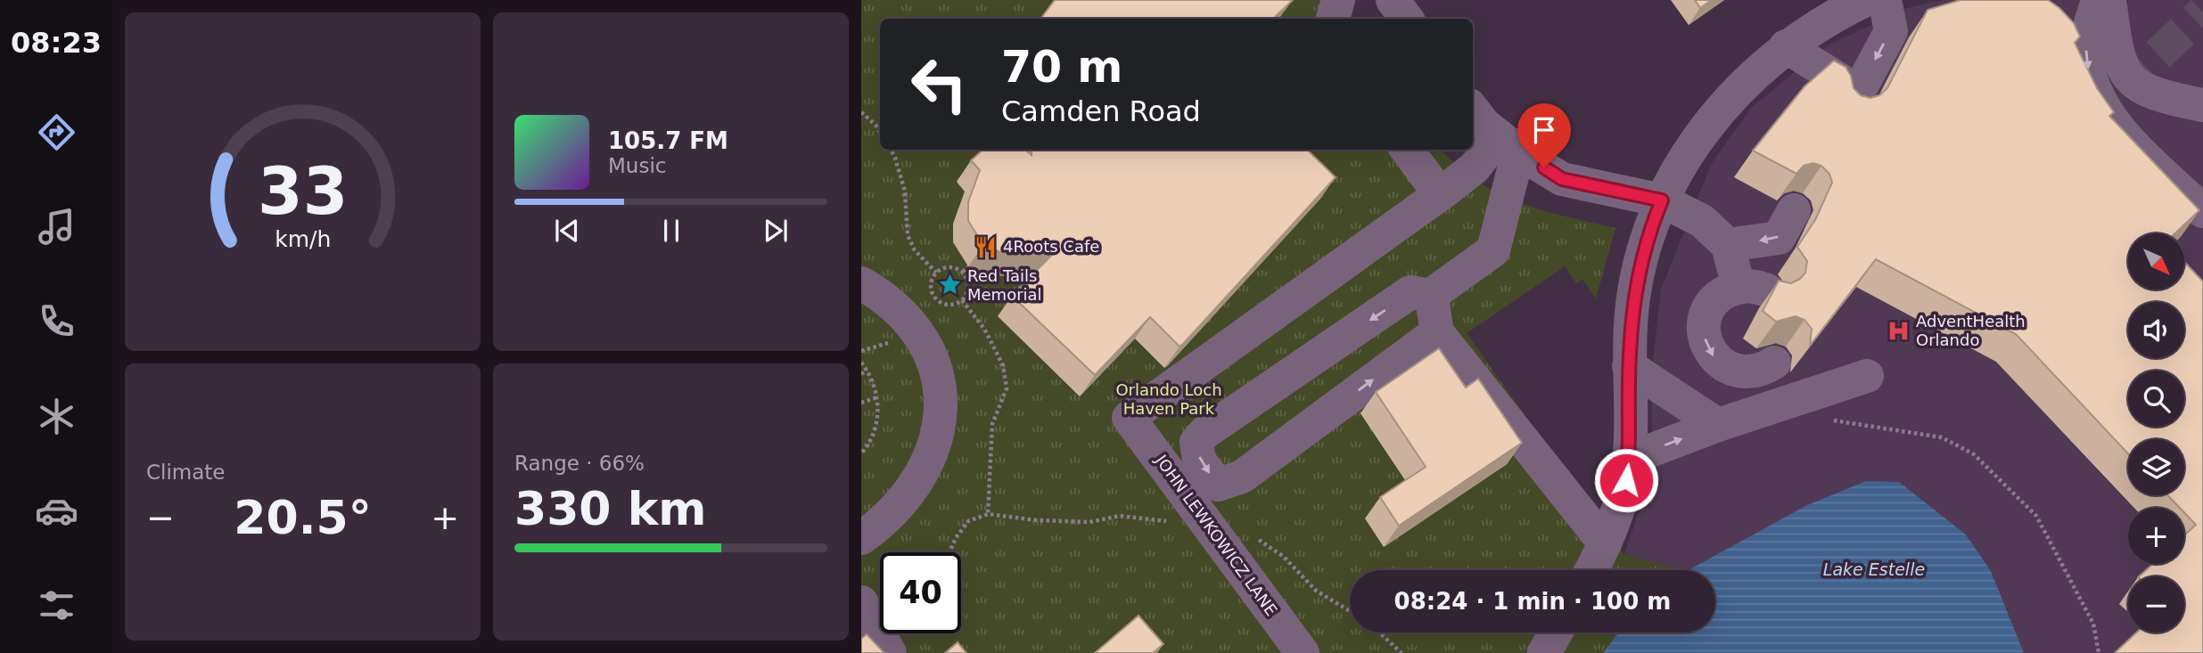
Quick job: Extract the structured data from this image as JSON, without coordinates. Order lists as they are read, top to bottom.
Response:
{
  "streets": {
    "street": ["JOHN LEWKOWICZ LANE"]
  },
  "water": ["Lake Estelle"],
  "parks": ["Orlando Loch Haven Park"],
  "places": {
    "restaurant": ["4Roots Cafe"],
    "place": ["Red Tails Memorial"],
    "hospital": ["AdventHealth Orlando"]
  },
  "north": "bottom right",
  "page": {
    "tabs": "08:23",
    "turn": ["70 m", "Camden Road"],
    "song": ["105.7 FM", "Music"],
    "map_buttons": ["+", "−"],
    "tile": [
      "Climate",
      ["Range · 66%", "330 km"]
    ],
    "heat": ["−", "20.5°", "+"],
    "limit": "40",
    "trip": "08:24 · 1 min · 100 m",
    "gauge": ["33", "km/h"]
  }
}
